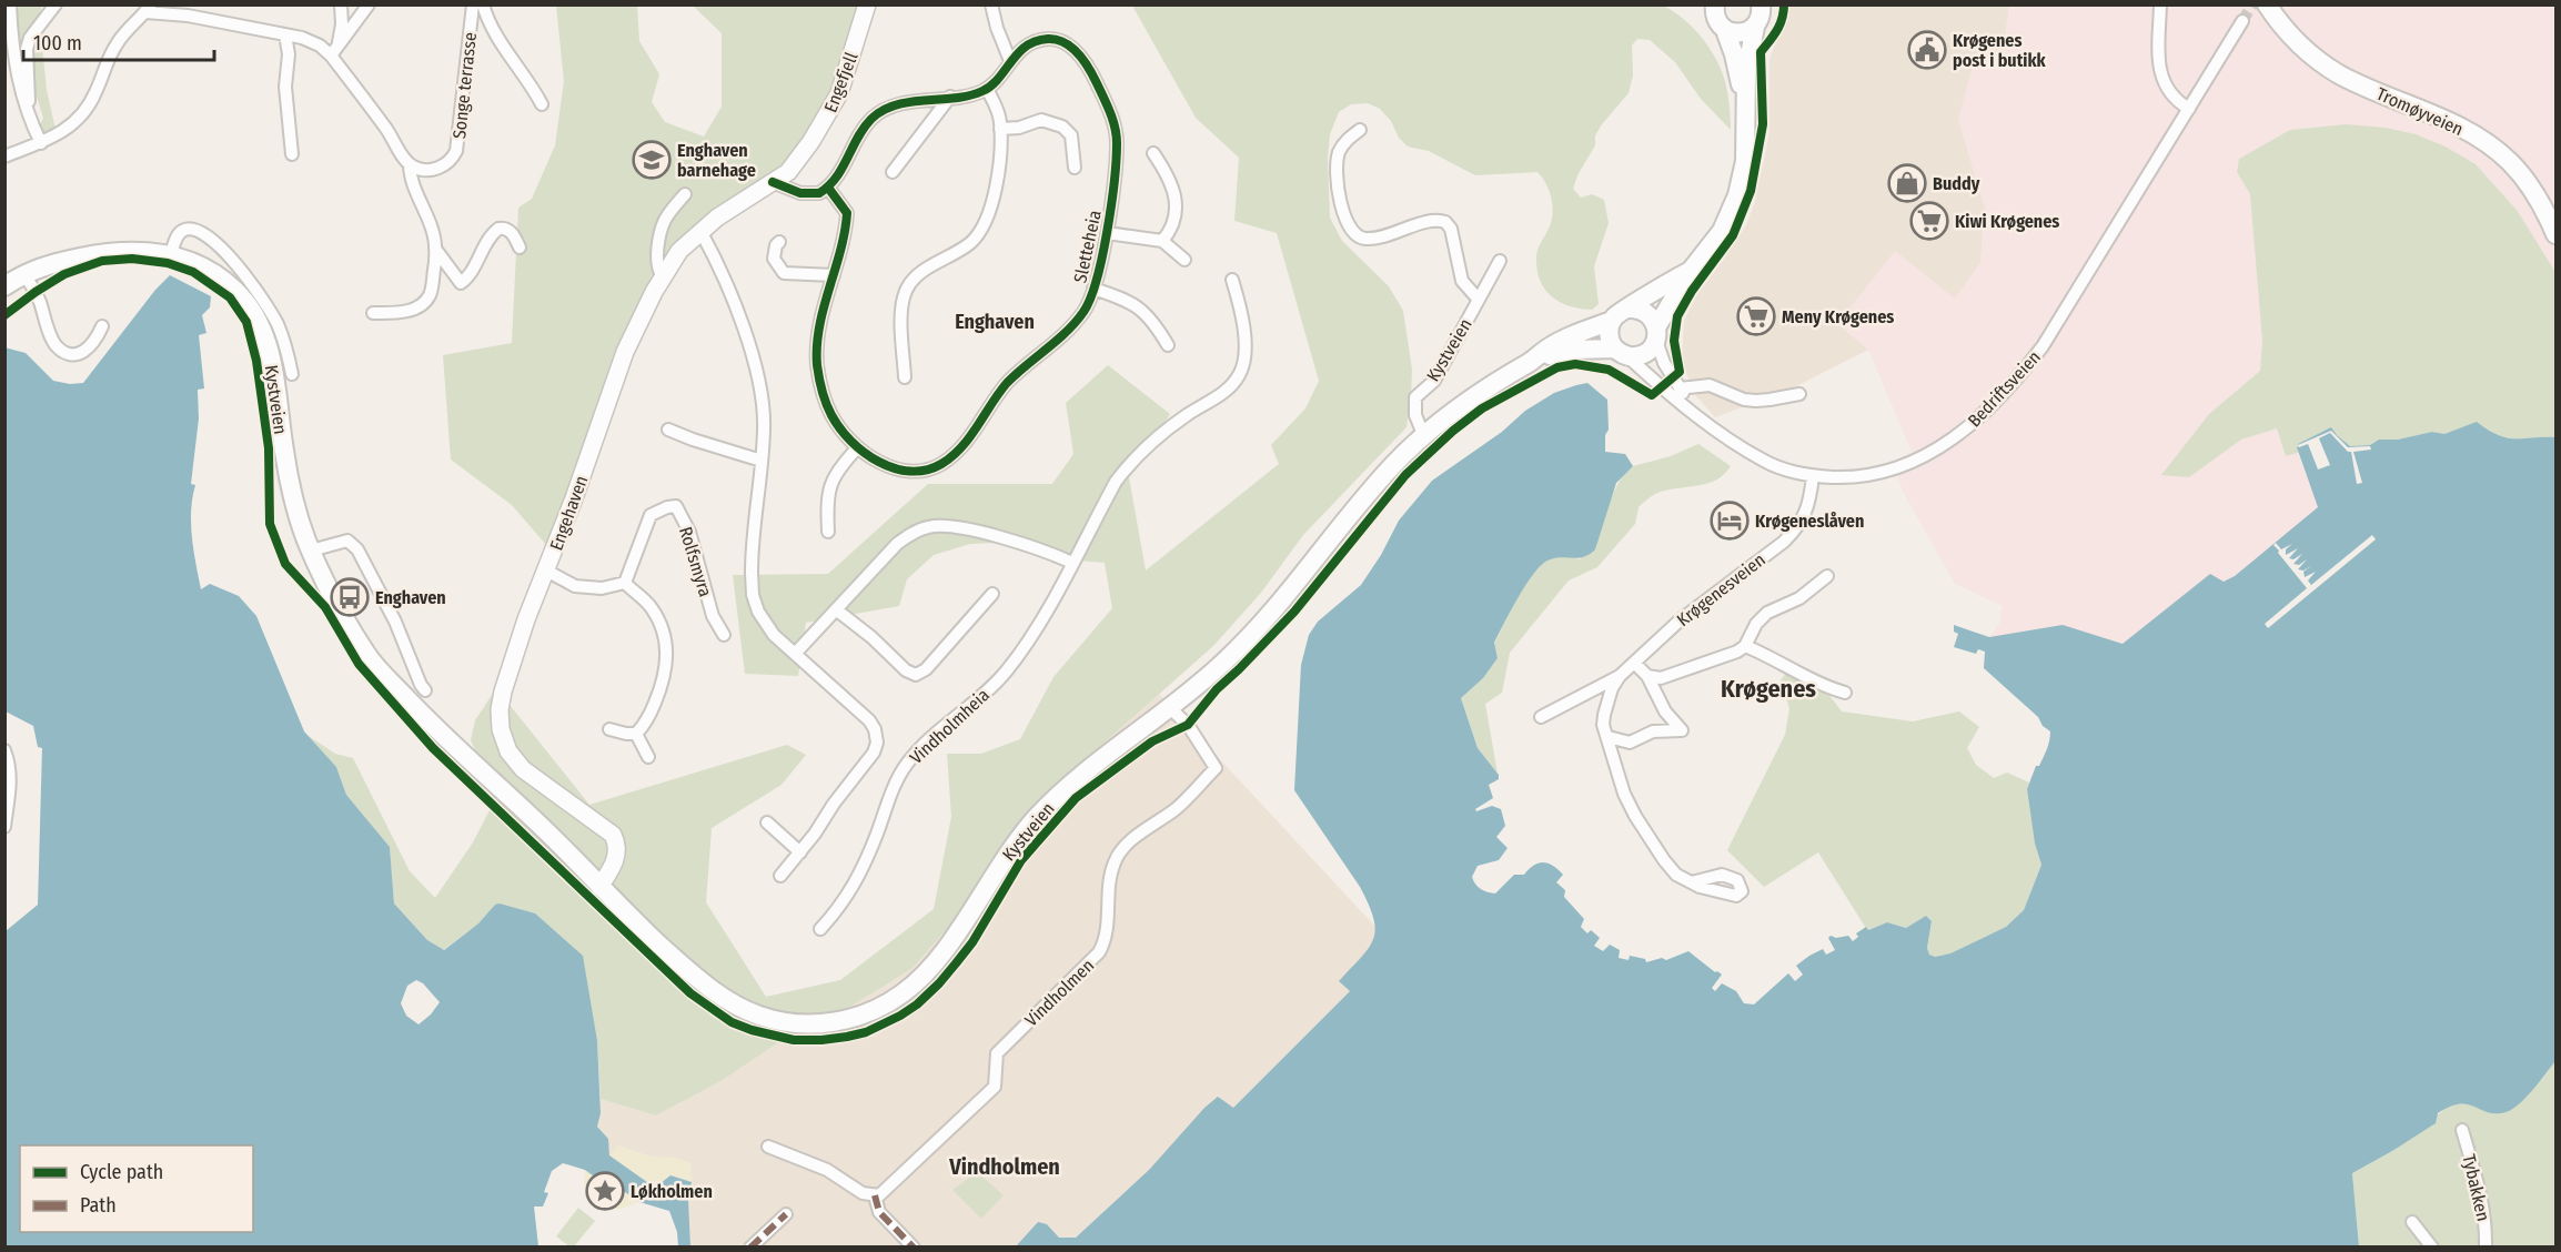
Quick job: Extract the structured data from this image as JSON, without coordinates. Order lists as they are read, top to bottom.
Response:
{
  "streets": {
    "main road": ["Tromøyveien", "Kystveien"],
    "street": [
      "Engefjell",
      "Songe terrasse",
      "Sletteheia",
      "Bedriftsveien",
      "Engehaven",
      "Rolfsmyra",
      "Krøgenesveien",
      "Vindholmheia",
      "Vindholmen",
      "Tybakken"
    ]
  },
  "crossings": [
    ["Engefjell", "Engehaven"],
    ["Kystveien", "Bedriftsveien"],
    ["Kystveien", "Engehaven"],
    ["Kystveien", "Vindholmen"],
    ["Bedriftsveien", "Krøgenesveien"]
  ],
  "districts": ["Enghaven", "Krøgenes", "Vindholmen"],
  "places": {
    "public building": ["Krøgenes post i butikk"],
    "school or university": ["Enghaven barnehage"],
    "shop": ["Buddy"],
    "supermarket": ["Kiwi Krøgenes", "Meny Krøgenes"],
    "hotel": ["Krøgeneslåven"],
    "bus stop": ["Enghaven"],
    "place": ["Løkholmen"]
  },
  "legend": ["Cycle path", "Path"],
  "scale_bar": "100 m"
}
